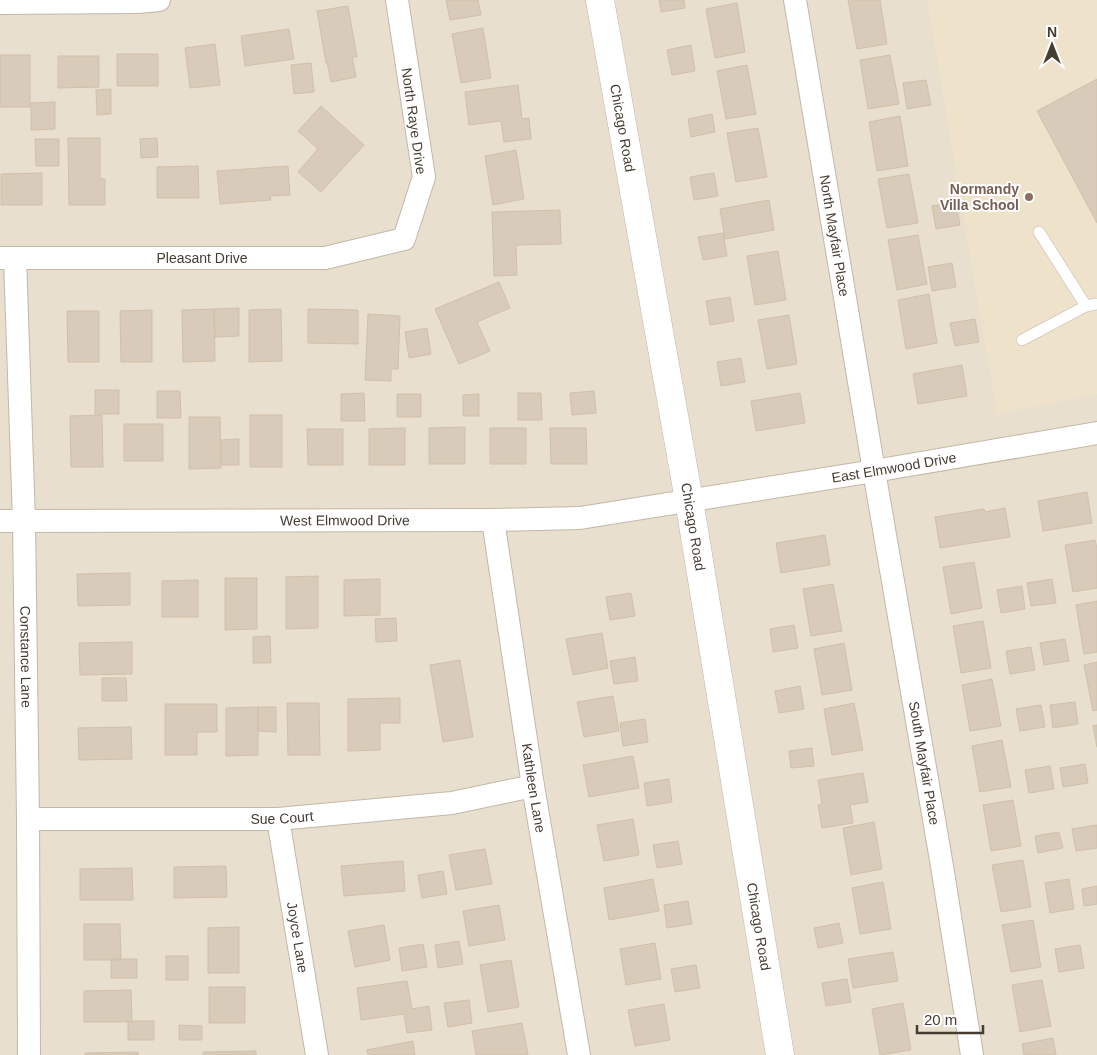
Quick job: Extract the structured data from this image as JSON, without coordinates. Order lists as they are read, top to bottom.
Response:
{
  "streets": {
    "street": [
      "North Raye Drive",
      "Chicago Road",
      "North Mayfair Place",
      "Pleasant Drive",
      "East Elmwood Drive",
      "West Elmwood Drive",
      "Constance Lane",
      "South Mayfair Place",
      "Kathleen Lane",
      "Sue Court",
      "Joyce Lane"
    ]
  },
  "crossings": [
    ["North Raye Drive", "Pleasant Drive"],
    ["Chicago Road", "East Elmwood Drive"],
    ["Chicago Road", "West Elmwood Drive"],
    ["North Mayfair Place", "East Elmwood Drive"],
    ["North Mayfair Place", "South Mayfair Place"],
    ["Pleasant Drive", "Constance Lane"],
    ["East Elmwood Drive", "West Elmwood Drive"],
    ["East Elmwood Drive", "South Mayfair Place"],
    ["West Elmwood Drive", "Constance Lane"],
    ["West Elmwood Drive", "Kathleen Lane"],
    ["Constance Lane", "Sue Court"],
    ["Kathleen Lane", "Sue Court"],
    ["Sue Court", "Joyce Lane"]
  ],
  "places": ["Normandy Villa School"],
  "scale_bar": "20 m",
  "north": "top"
}
